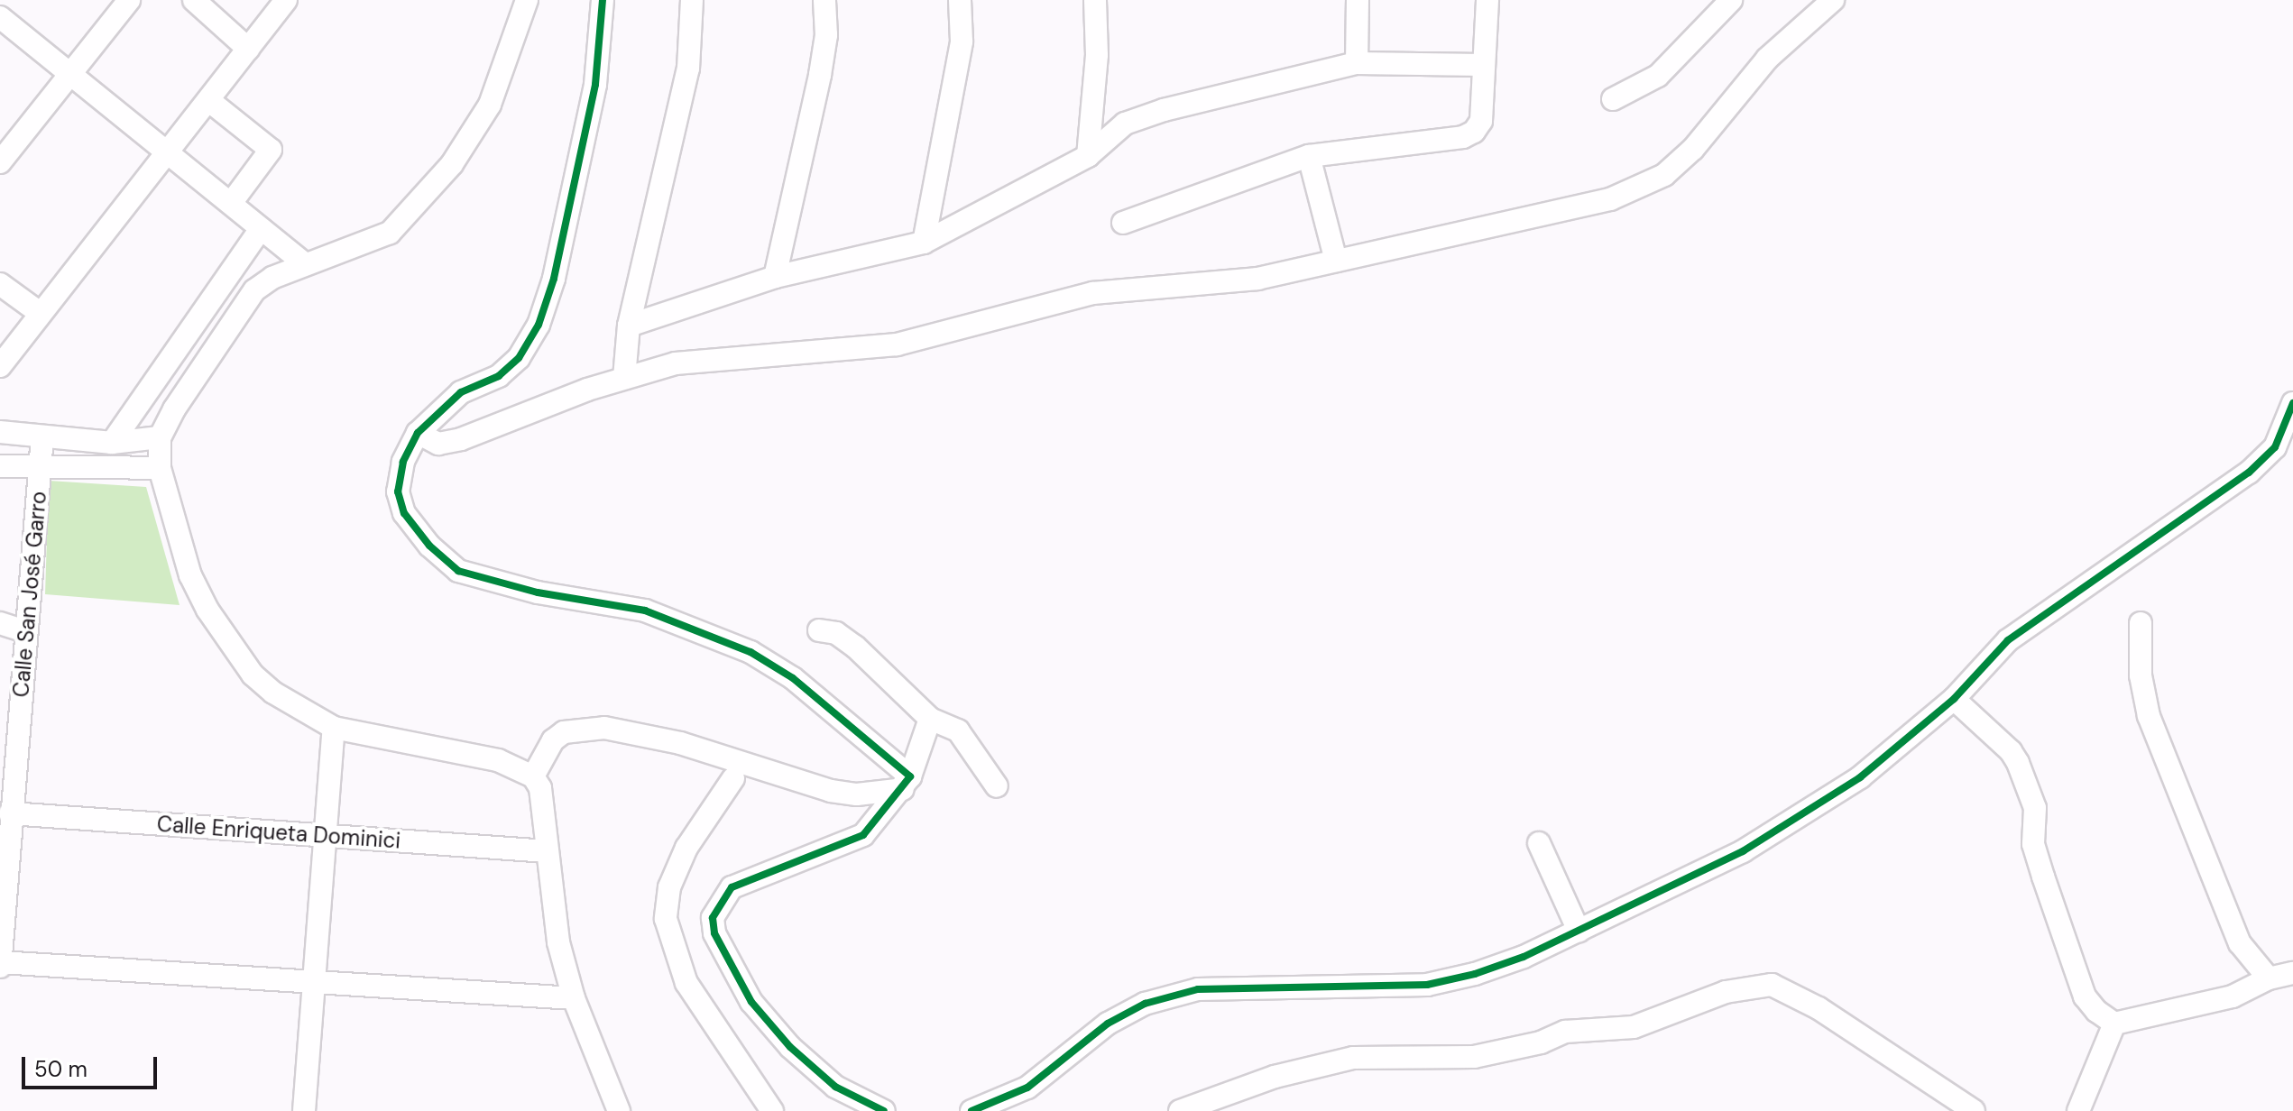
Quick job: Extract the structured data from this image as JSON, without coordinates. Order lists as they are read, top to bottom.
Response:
{
  "streets": {
    "street": ["Calle San José Garro", "Calle Enriqueta Dominici"]
  },
  "crossings": [
    ["Calle San José Garro", "Calle Enriqueta Dominici"]
  ],
  "scale_bar": "50 m"
}
